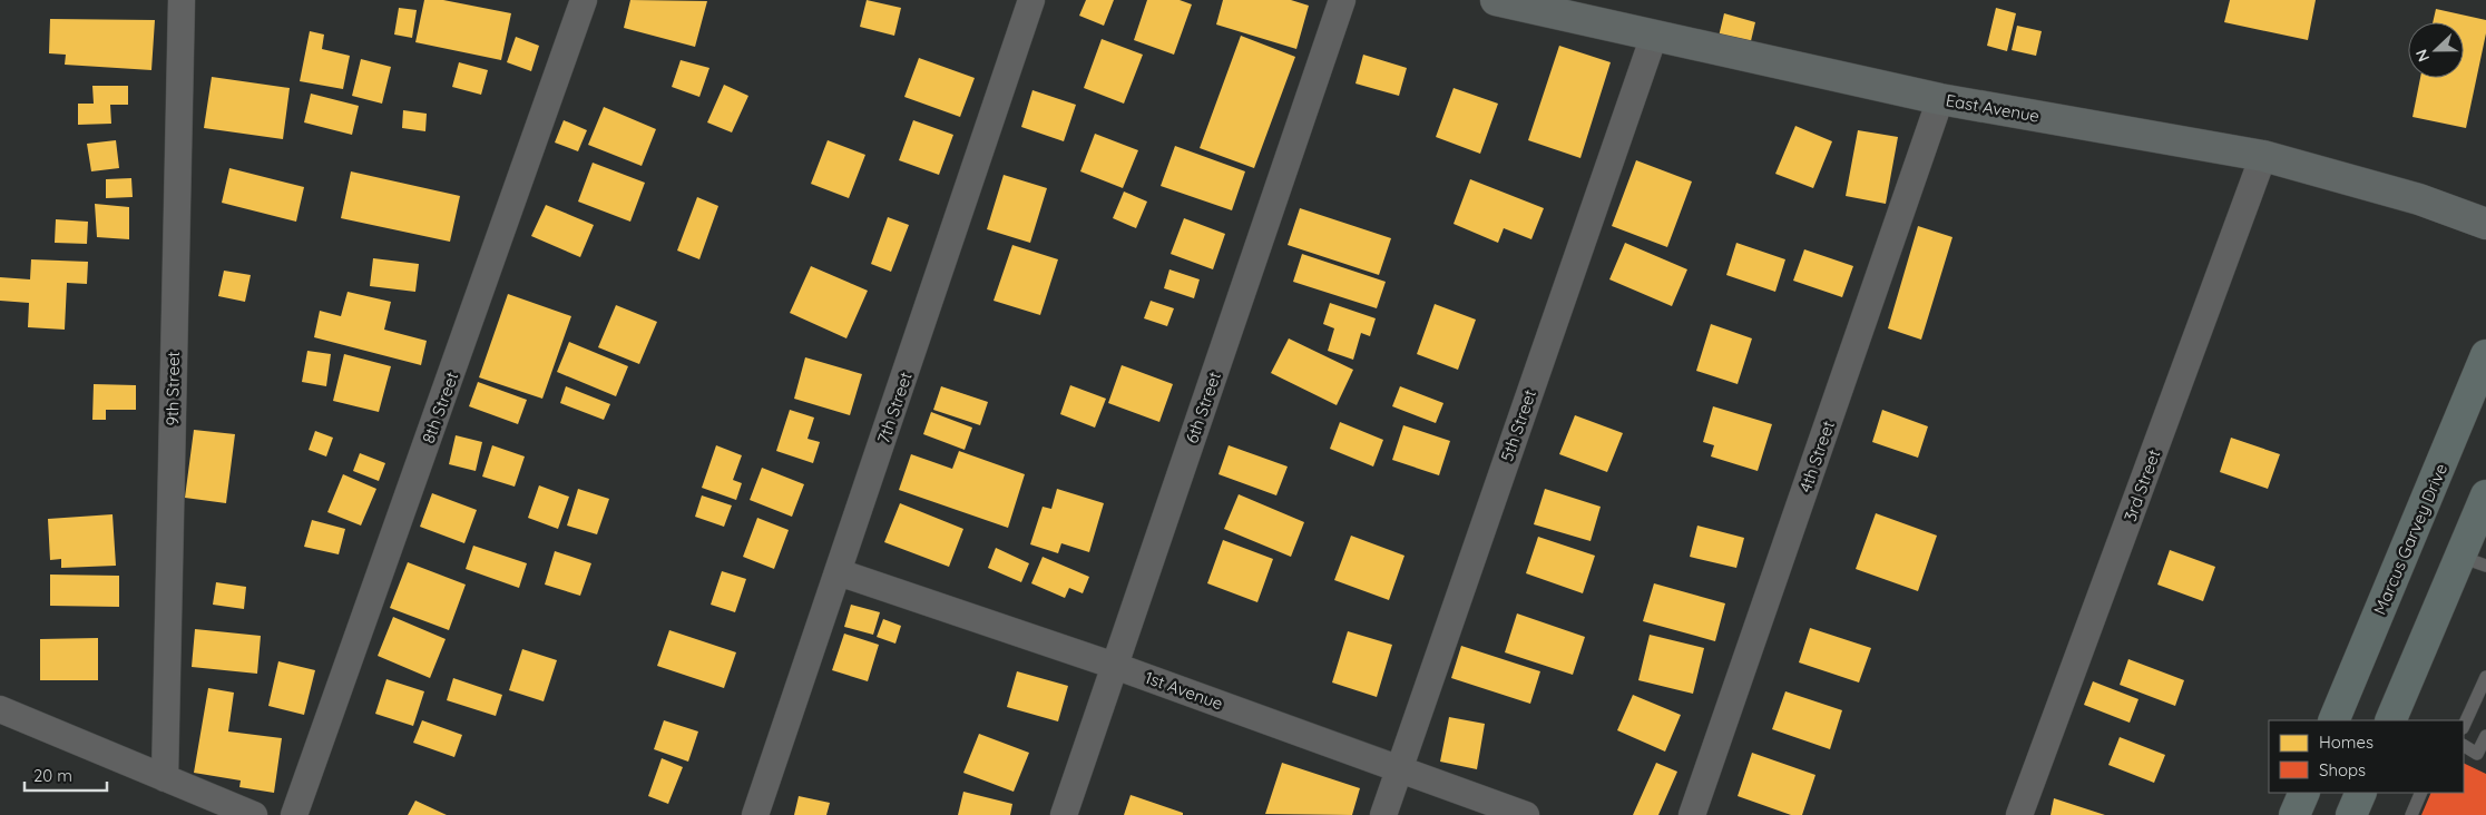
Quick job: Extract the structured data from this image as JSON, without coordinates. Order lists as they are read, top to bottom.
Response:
{
  "streets": {
    "highway": ["Marcus Garvey Drive"],
    "main road": ["East Avenue"],
    "street": [
      "9th Street",
      "8th Street",
      "7th Street",
      "6th Street",
      "5th Street",
      "4th Street",
      "3rd Street",
      "1st Avenue"
    ]
  },
  "crossings": [
    ["East Avenue", "5th Street"],
    ["East Avenue", "4th Street"],
    ["East Avenue", "3rd Street"],
    ["7th Street", "1st Avenue"],
    ["6th Street", "1st Avenue"],
    ["5th Street", "1st Avenue"]
  ],
  "legend": ["Homes", "Shops"],
  "scale_bar": "20 m",
  "north": "left"
}
